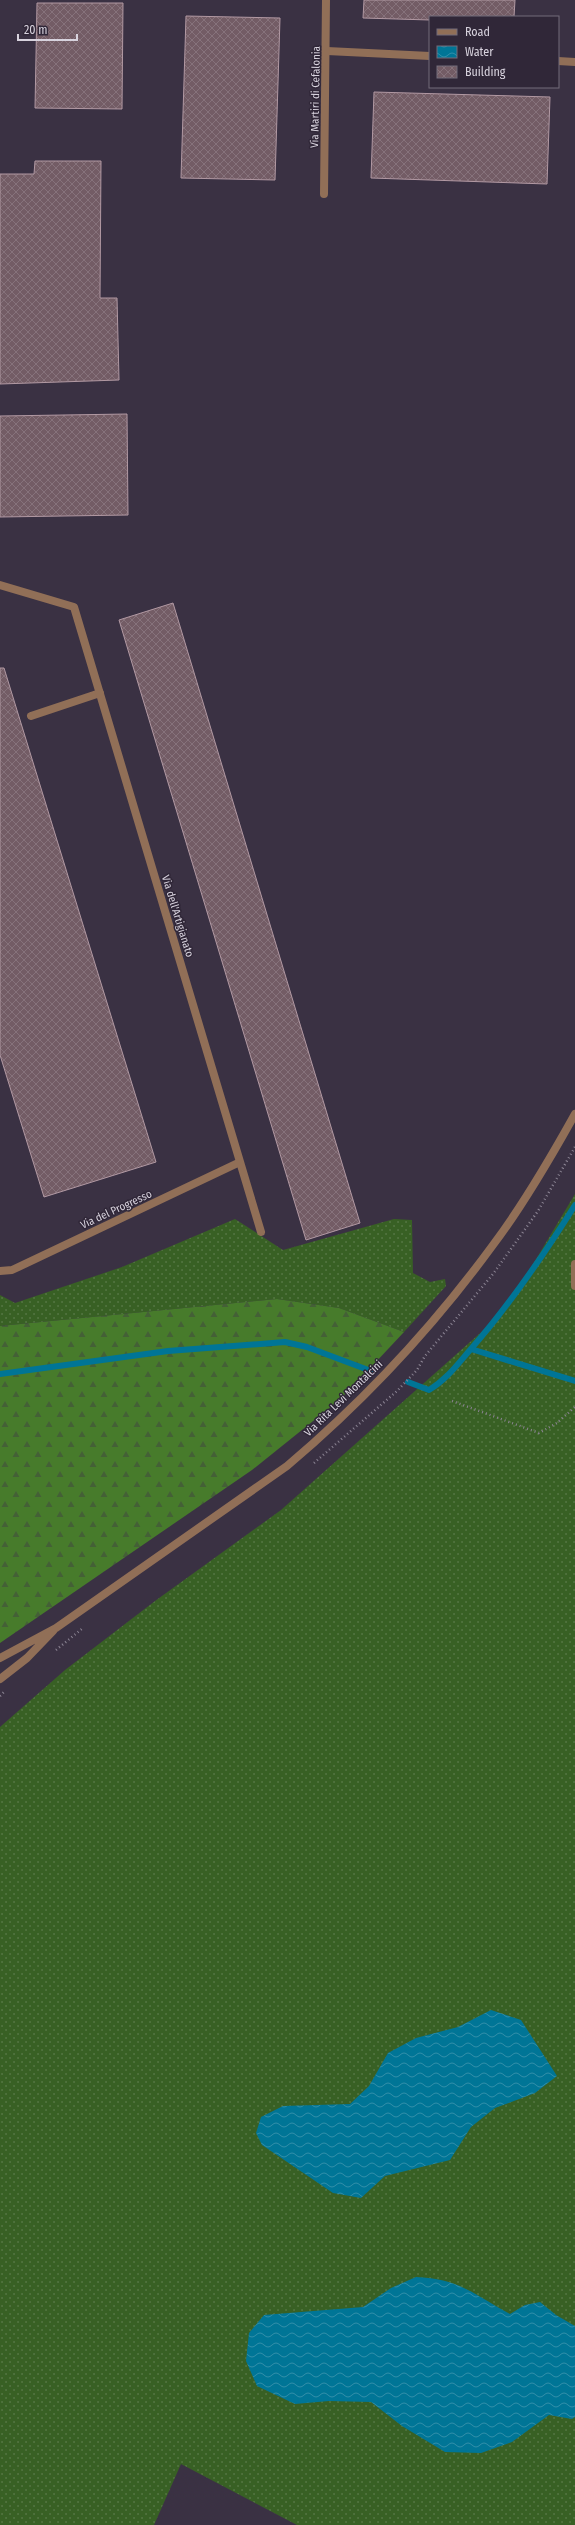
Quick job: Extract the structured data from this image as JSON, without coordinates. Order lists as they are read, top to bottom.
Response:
{
  "streets": {
    "street": [
      "Via Martiri di Cefalonia",
      "Via dell'Artigianato",
      "Via del Progresso",
      "Via Rita Levi Montalcini"
    ]
  },
  "crossings": [
    ["Via dell'Artigianato", "Via del Progresso"]
  ],
  "legend": ["Road", "Water", "Building"],
  "scale_bar": "20 m"
}
